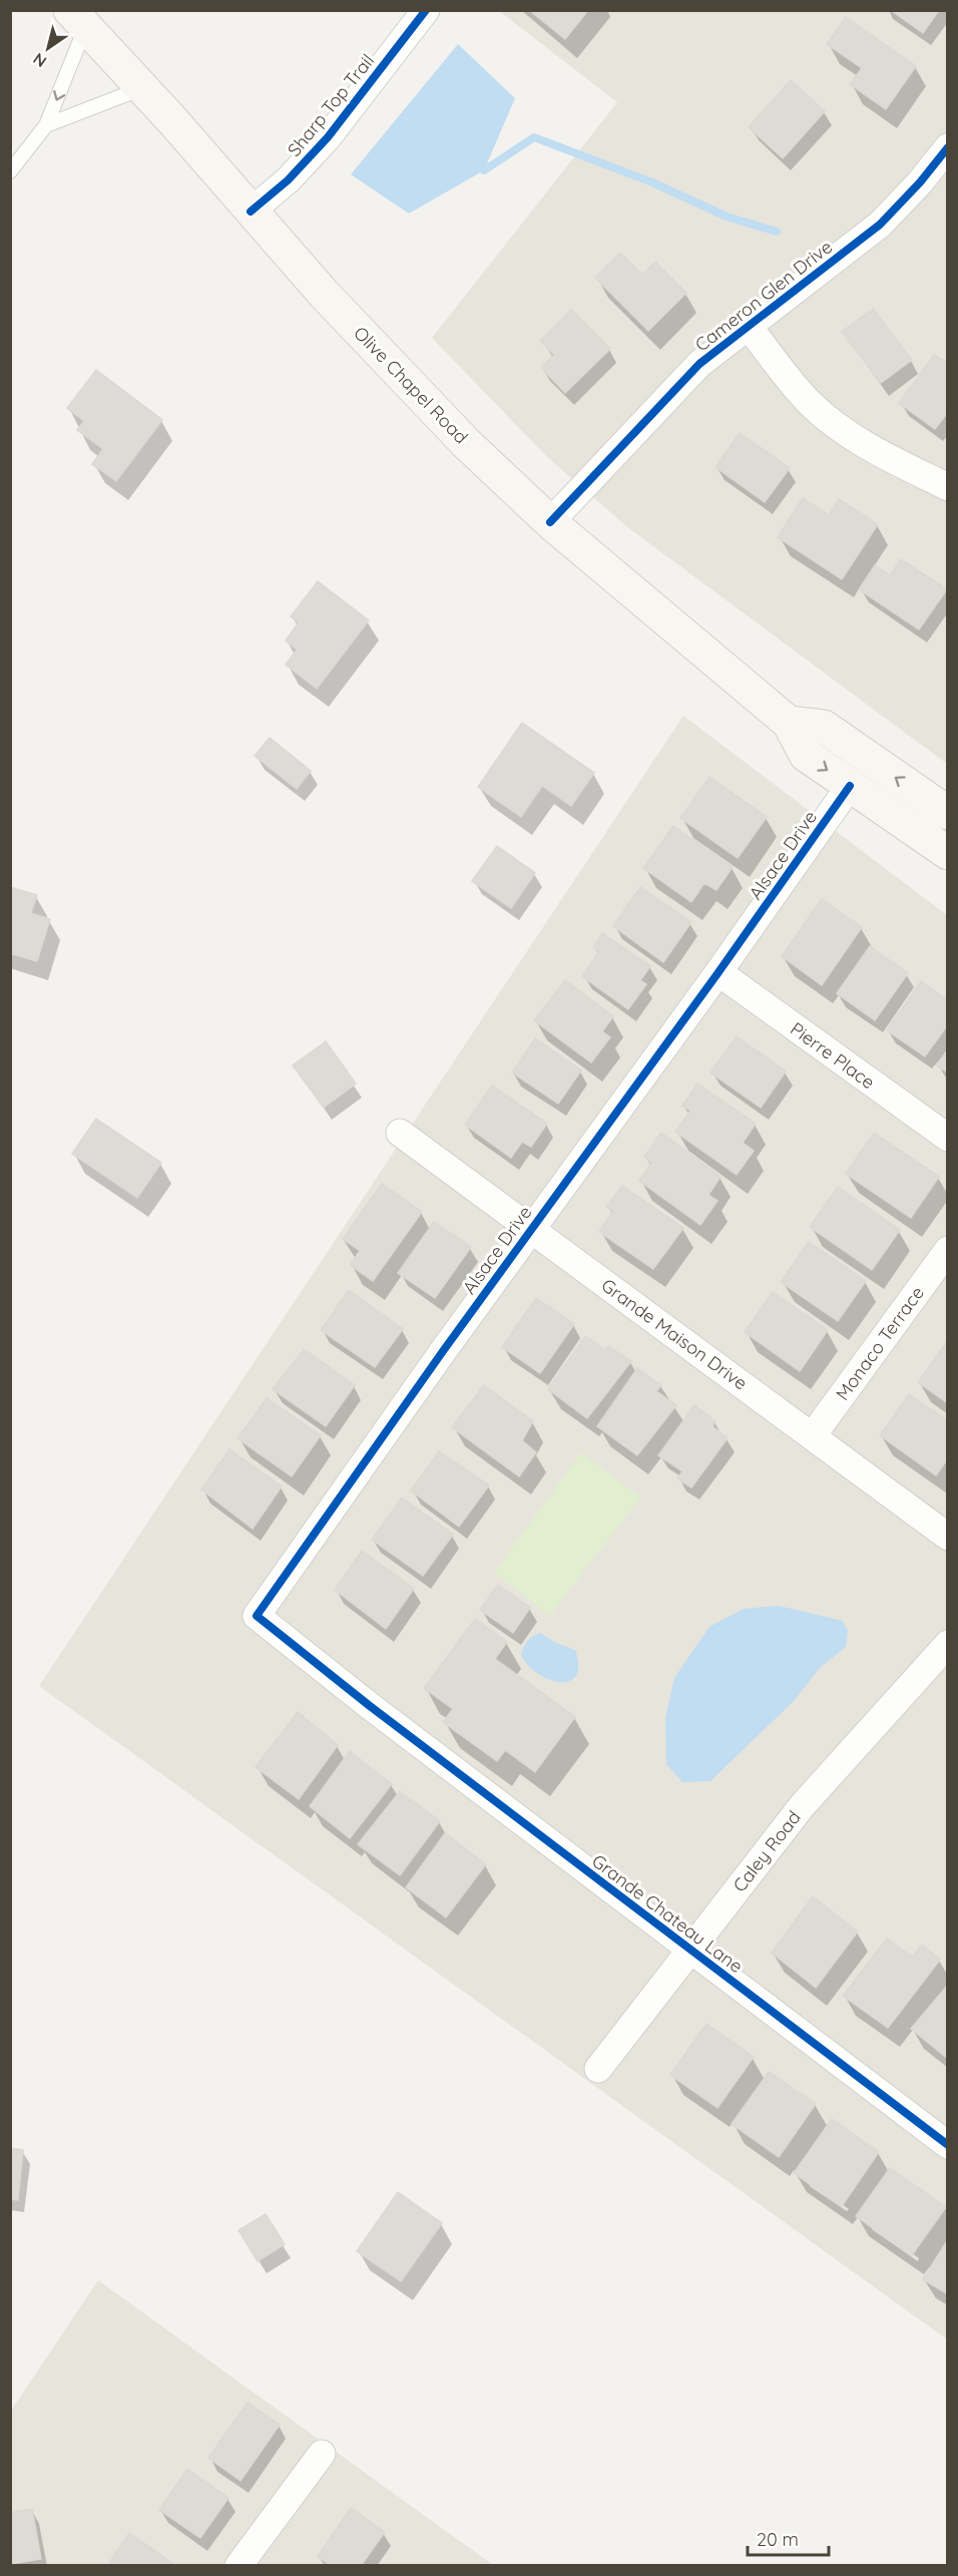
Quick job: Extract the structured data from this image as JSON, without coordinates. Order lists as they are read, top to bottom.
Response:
{
  "streets": {
    "main road": ["Olive Chapel Road"],
    "street": [
      "Sharp Top Trail",
      "Cameron Glen Drive",
      "Alsace Drive",
      "Pierre Place",
      "Grande Maison Drive",
      "Monaco Terrace",
      "Caley Road",
      "Grande Chateau Lane"
    ]
  },
  "crossings": [
    ["Sharp Top Trail", "Olive Chapel Road"],
    ["Cameron Glen Drive", "Olive Chapel Road"],
    ["Olive Chapel Road", "Alsace Drive"],
    ["Alsace Drive", "Pierre Place"],
    ["Alsace Drive", "Grande Maison Drive"],
    ["Alsace Drive", "Grande Chateau Lane"],
    ["Grande Maison Drive", "Monaco Terrace"],
    ["Caley Road", "Grande Chateau Lane"]
  ],
  "scale_bar": "20 m",
  "north": "bottom left"
}
